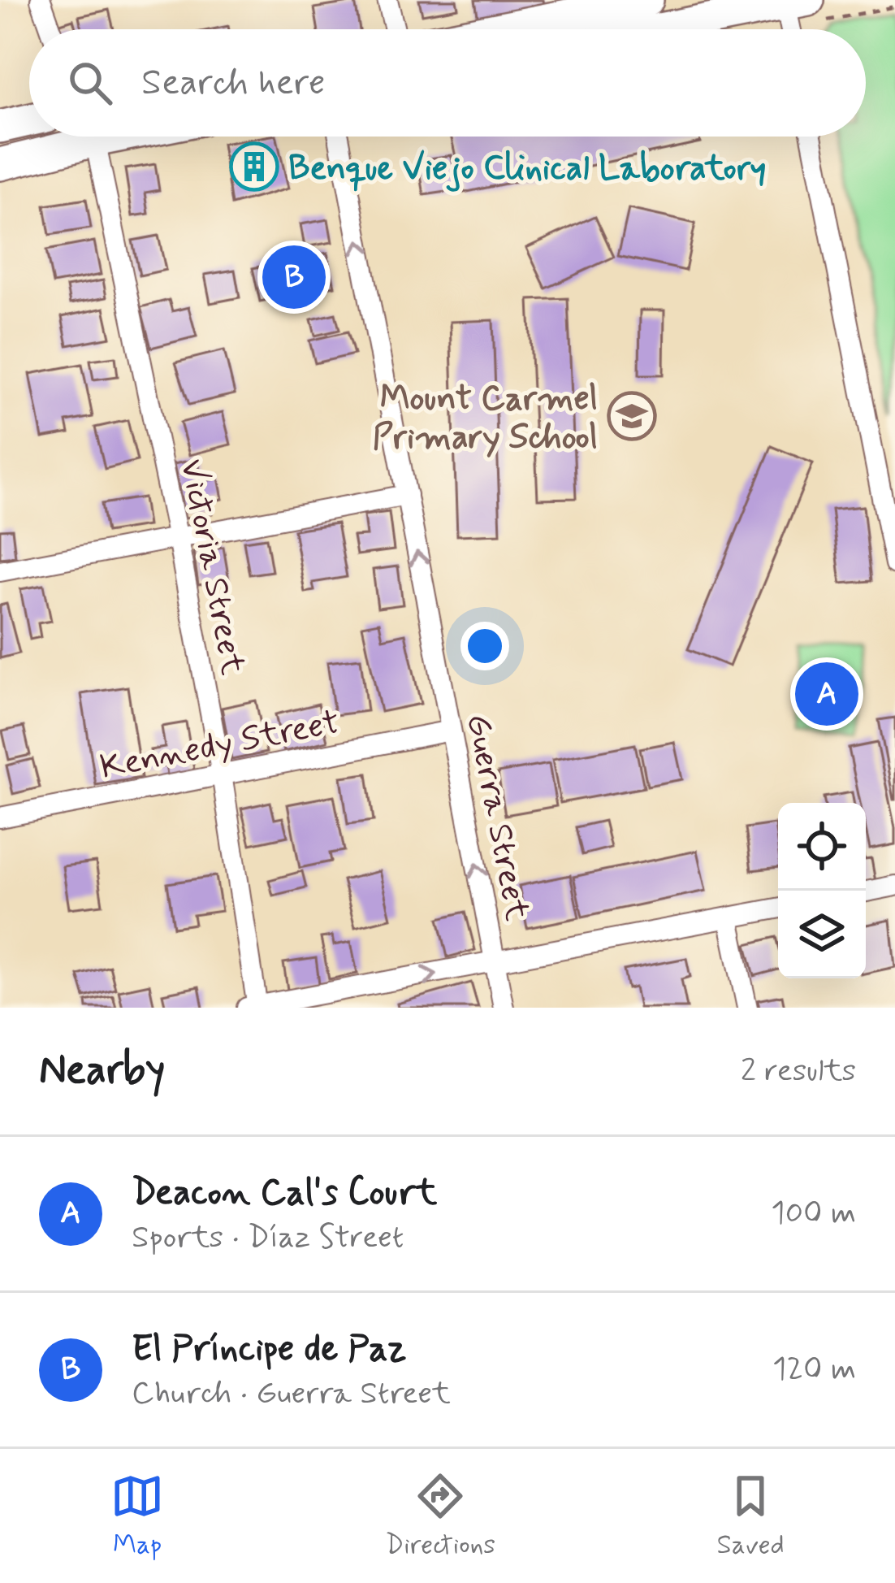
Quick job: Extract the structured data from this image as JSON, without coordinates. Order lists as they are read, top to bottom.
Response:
{
  "streets": {
    "street": ["Victoria Street", "Kennedy Street", "Guerra Street"]
  },
  "crossings": [
    ["Victoria Street", "Kennedy Street"],
    ["Kennedy Street", "Guerra Street"]
  ],
  "one_way": ["Guerra Street"],
  "places": {
    "building": ["Benque Viejo Clinical Laboratory"],
    "school or university": ["Mount Carmel Primary School"]
  },
  "page": {
    "search": "Search here",
    "pins": ["B", "A"],
    "heading": ["Nearby", "2 results"],
    "list": [
      {
        "mark": "A",
        "name": "Deacon Cal's Court",
        "note": "Sports · Díaz Street",
        "value": "100 m"
      },
      {
        "mark": "B",
        "name": "El Príncipe de Paz",
        "note": "Church · Guerra Street",
        "value": "120 m"
      }
    ],
    "nav": ["Map", "Directions", "Saved"]
  }
}
